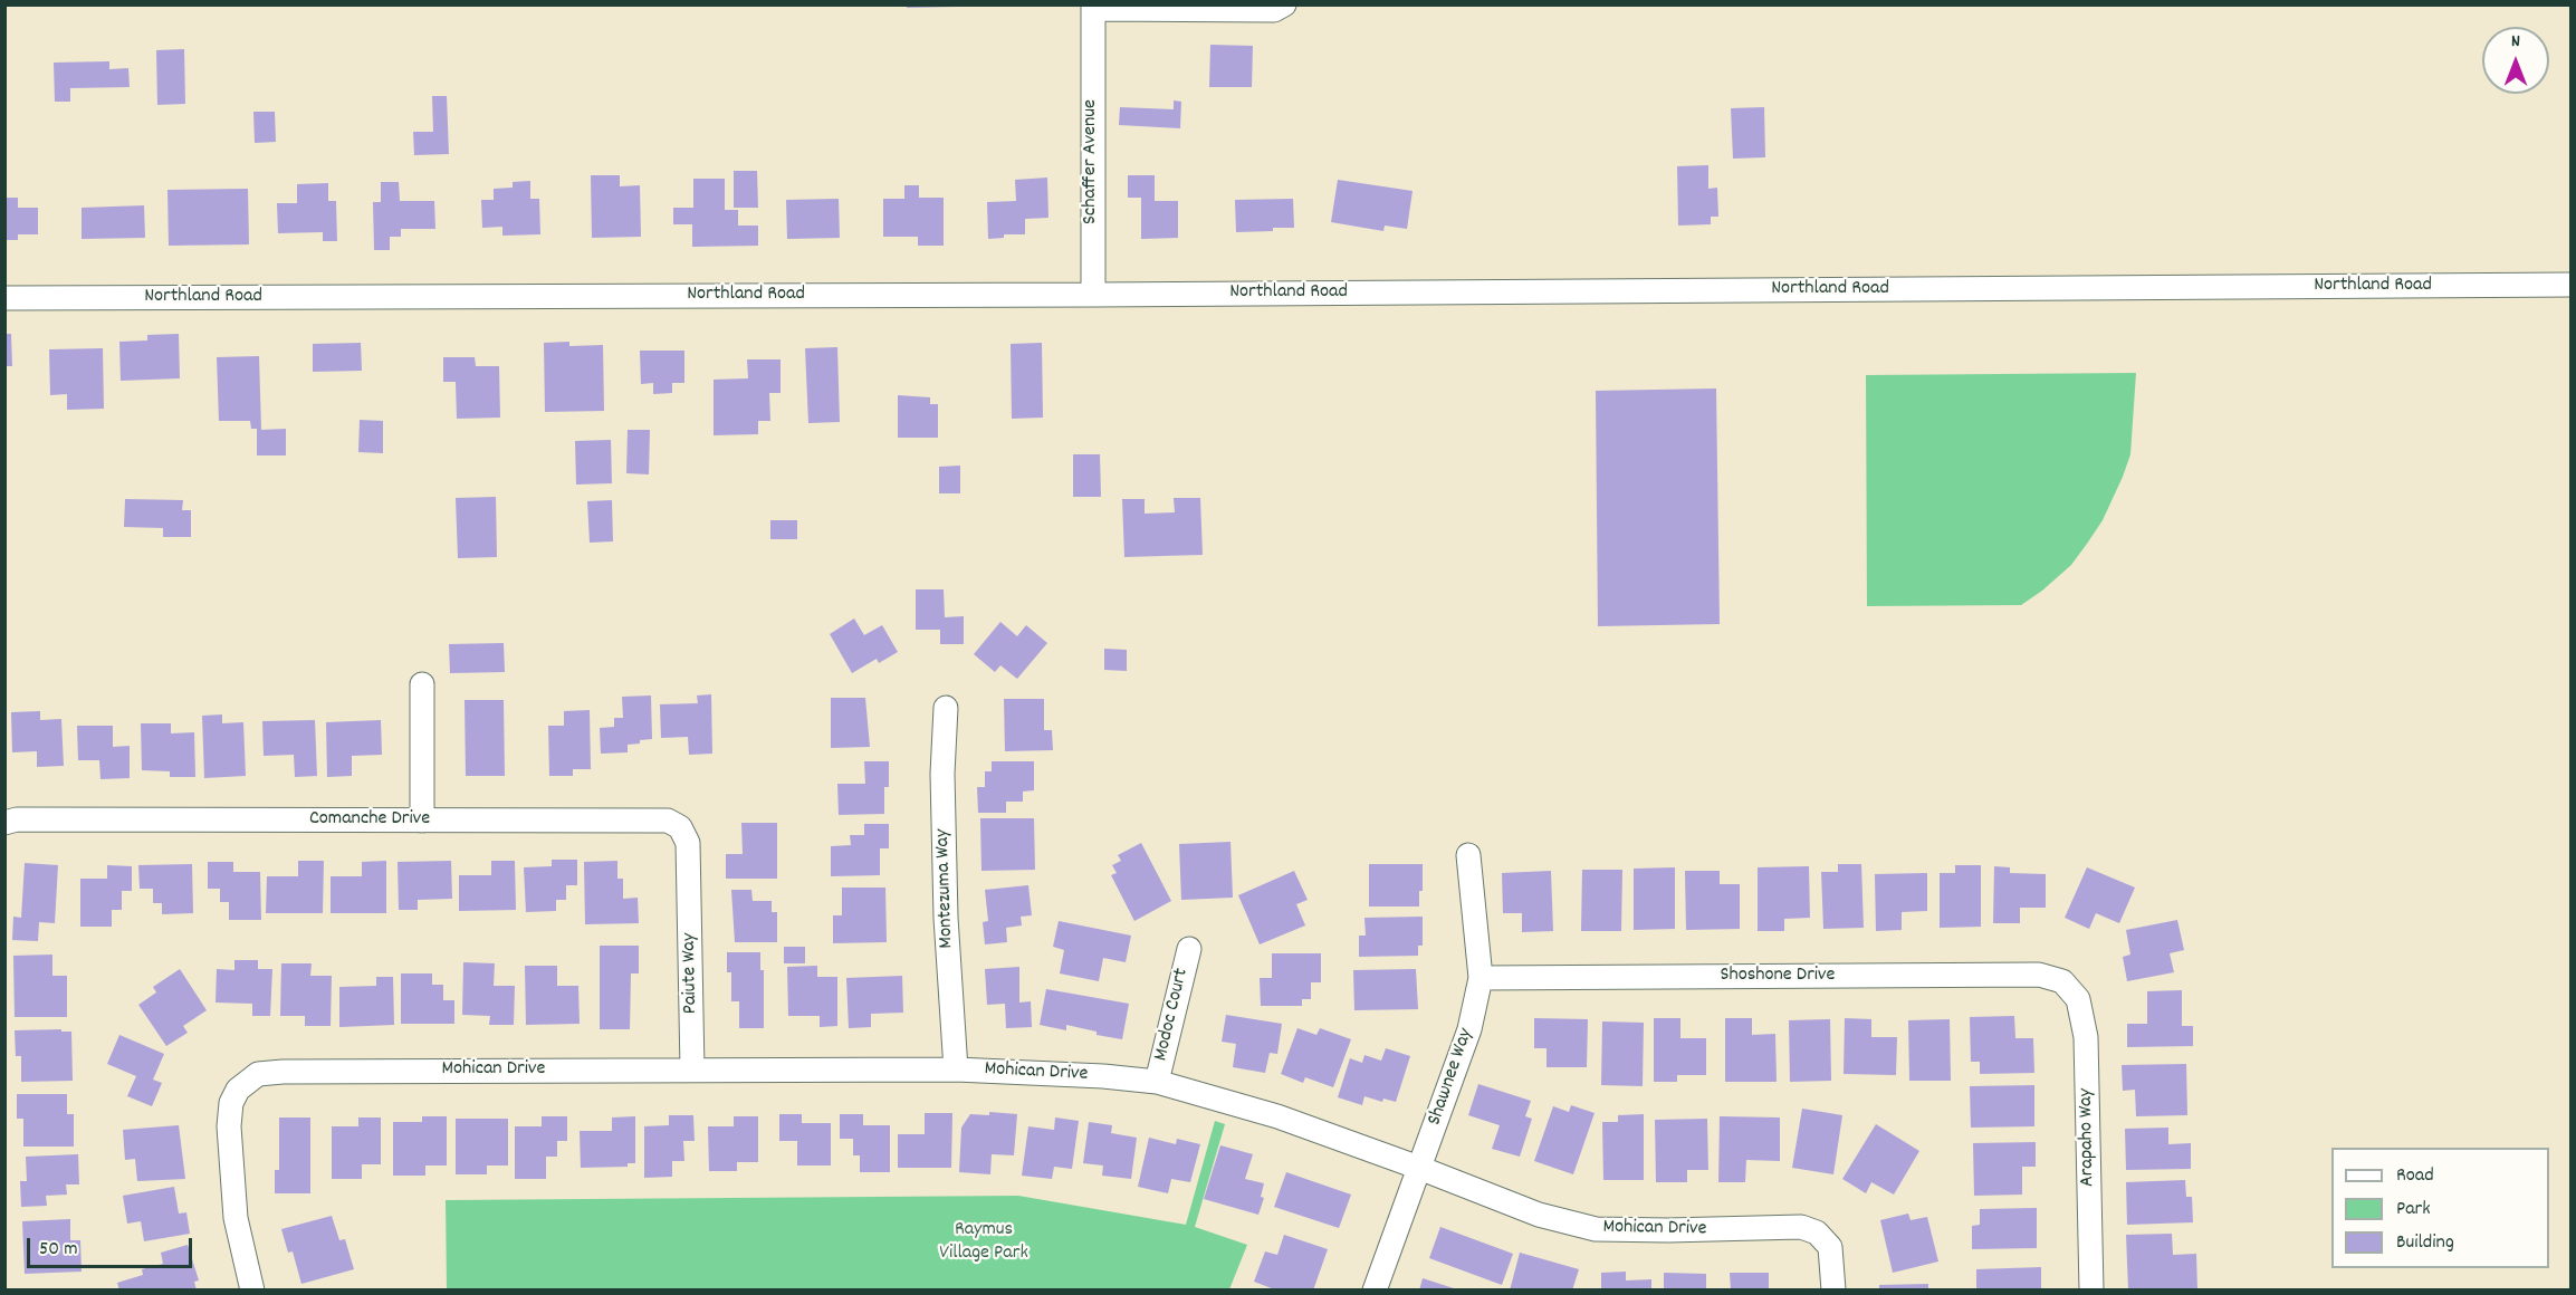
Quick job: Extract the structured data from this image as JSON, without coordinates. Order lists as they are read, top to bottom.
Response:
{
  "streets": {
    "street": [
      "Schaffer Avenue",
      "Northland Road",
      "Comanche Drive",
      "Montezuma Way",
      "Paiute Way",
      "Shoshone Drive",
      "Modoc Court",
      "Mohican Drive",
      "Shawnee Way",
      "Arapaho Way"
    ]
  },
  "crossings": [
    ["Schaffer Avenue", "Northland Road"],
    ["Comanche Drive", "Paiute Way"],
    ["Montezuma Way", "Mohican Drive"],
    ["Paiute Way", "Mohican Drive"],
    ["Shoshone Drive", "Shawnee Way"],
    ["Shoshone Drive", "Arapaho Way"],
    ["Modoc Court", "Mohican Drive"],
    ["Mohican Drive", "Shawnee Way"]
  ],
  "parks": ["Raymus Village Park"],
  "legend": ["Road", "Park", "Building"],
  "scale_bar": "50 m",
  "north": "top"
}
